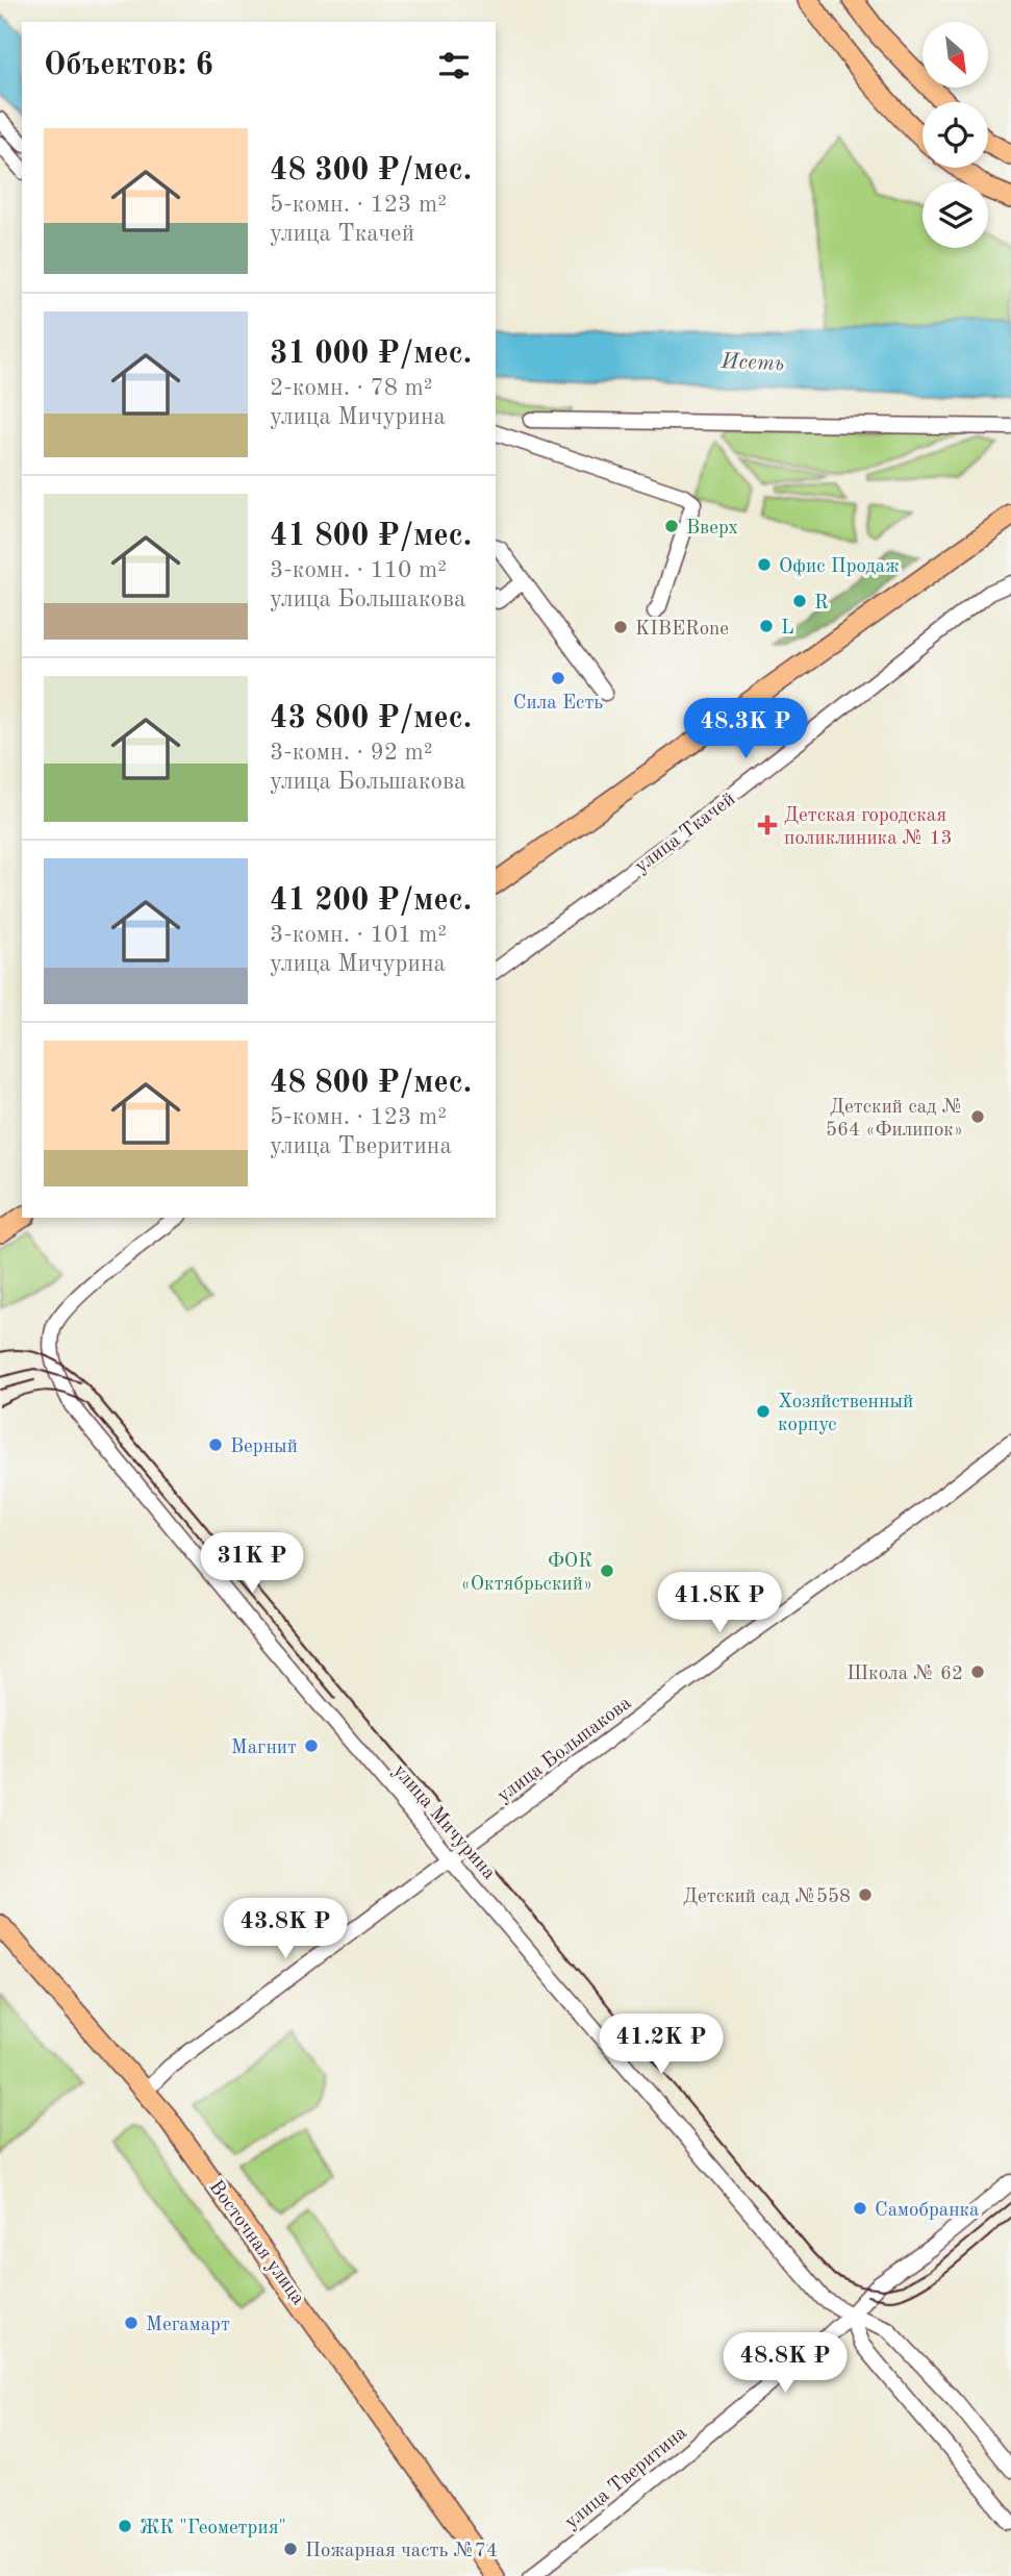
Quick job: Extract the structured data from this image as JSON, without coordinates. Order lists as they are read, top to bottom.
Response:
{
  "streets": {
    "main road": ["Восточная улица"],
    "street": [
      "улица Ткачей",
      "улица Большакова",
      "улица Мичурина",
      "улица Тверитина"
    ]
  },
  "crossings": [
    ["улица Большакова", "улица Мичурина"],
    ["улица Большакова", "Восточная улица"],
    ["улица Мичурина", "улица Тверитина"]
  ],
  "water": ["Исеть"],
  "places": {
    "other": [
      "Вверх",
      "Офис Продаж",
      "R",
      "L",
      "KIBERone",
      "Сила Есть",
      "Детский сад № 564 «Филипок»",
      "Хозяйственный корпус",
      "Верный",
      "ФОК «Октябрьский»",
      "Школа № 62",
      "Магнит",
      "Детский сад №558",
      "Самобранка",
      "Мегамарт",
      "ЖК \"Геометрия\"",
      "Пожарная часть №74"
    ],
    "health": ["Детская городская поликлиника № 13"]
  },
  "north": "bottom right",
  "page": {
    "heading": "Объектов: 6",
    "list": [
      {
        "name": "48 300 ₽/мес.",
        "note": "5-комн. · 123 m² · улица Ткачей"
      },
      {
        "name": "31 000 ₽/мес.",
        "note": "2-комн. · 78 m² · улица Мичурина"
      },
      {
        "name": "41 800 ₽/мес.",
        "note": "3-комн. · 110 m² · улица Большакова"
      },
      {
        "name": "43 800 ₽/мес.",
        "note": "3-комн. · 92 m² · улица Большакова"
      },
      {
        "name": "41 200 ₽/мес.",
        "note": "3-комн. · 101 m² · улица Мичурина"
      },
      {
        "name": "48 800 ₽/мес.",
        "note": "5-комн. · 123 m² · улица Тверитина"
      }
    ],
    "price": [
      "48.3K ₽",
      "31K ₽",
      "41.8K ₽",
      "43.8K ₽",
      "41.2K ₽",
      "48.8K ₽"
    ]
  }
}
